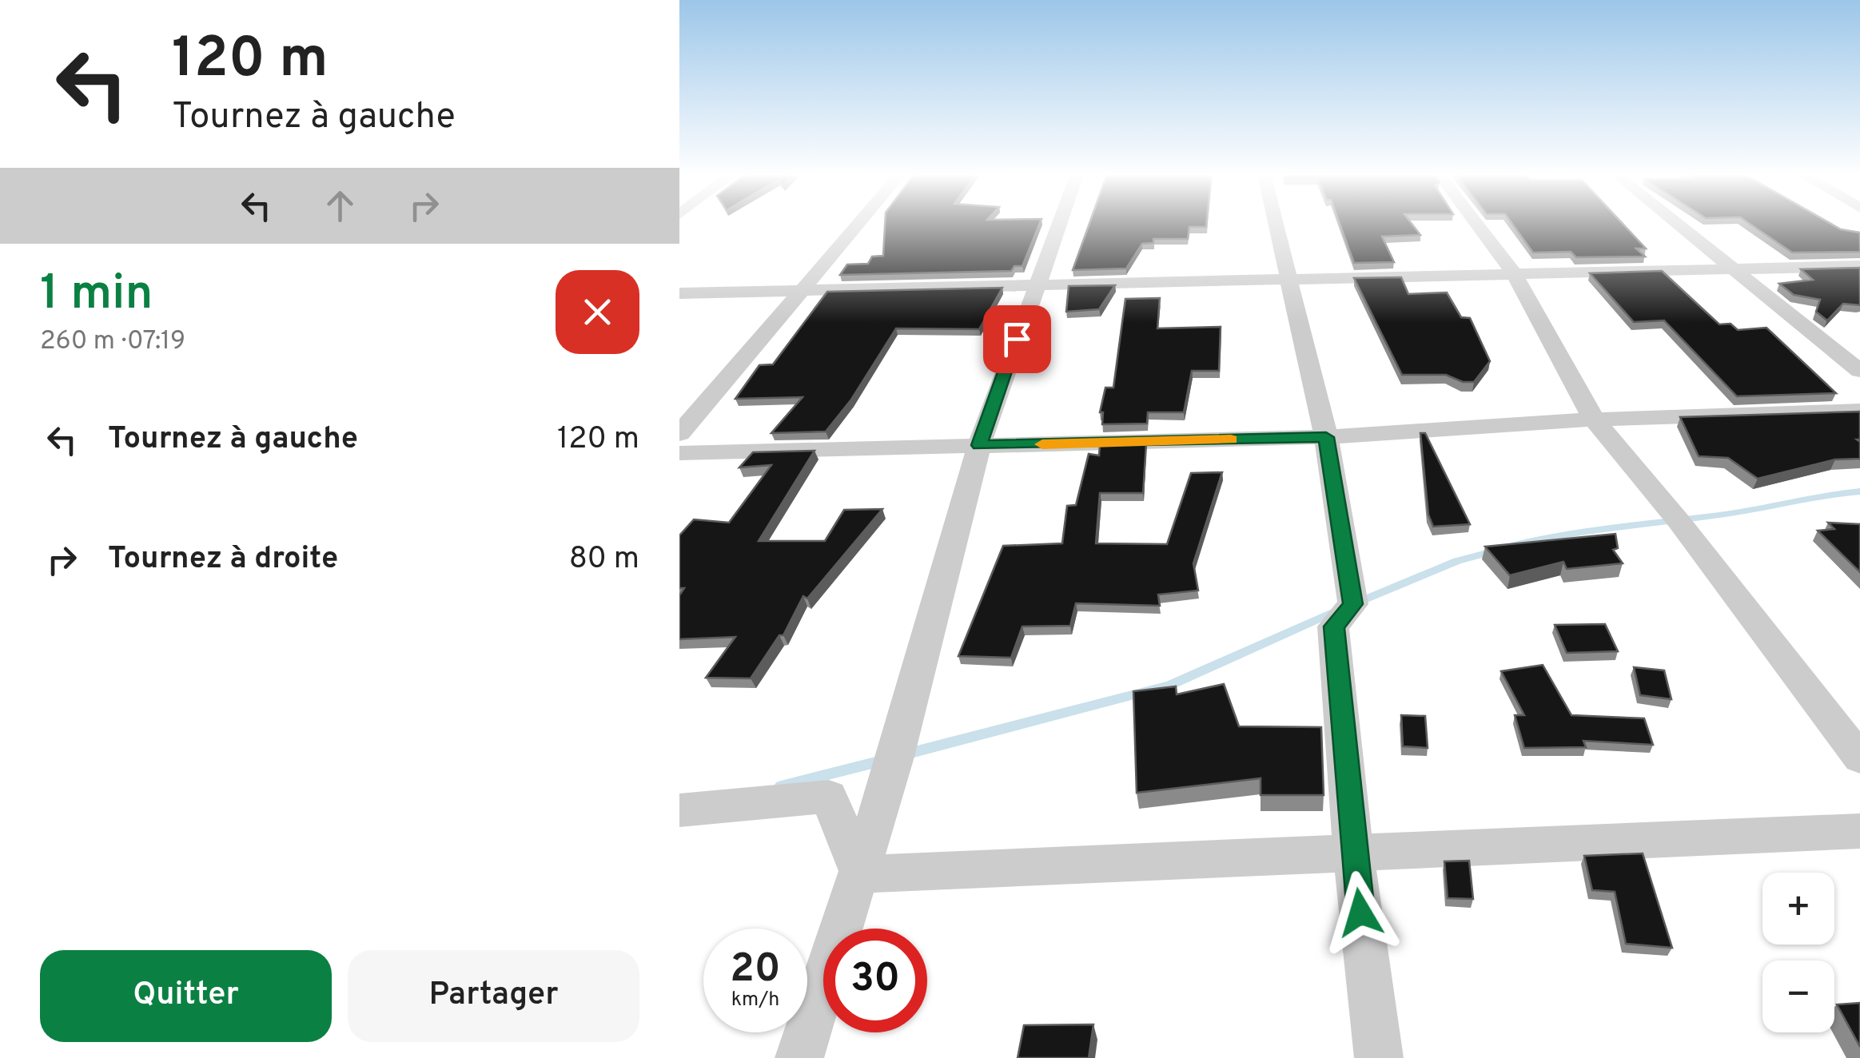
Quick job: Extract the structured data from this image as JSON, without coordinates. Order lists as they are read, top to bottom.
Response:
{
  "page": {
    "turn": ["120 m", "Tournez à gauche"],
    "heading": ["1 min", "260 m · 07:19"],
    "list": [
      {
        "name": "Tournez à gauche",
        "value": "120 m"
      },
      {
        "name": "Tournez à droite",
        "value": "80 m"
      }
    ],
    "map_buttons": ["+", "−"],
    "speed": "20 km/h",
    "limit": "30",
    "buttons": ["Quitter", "Partager"]
  }
}
